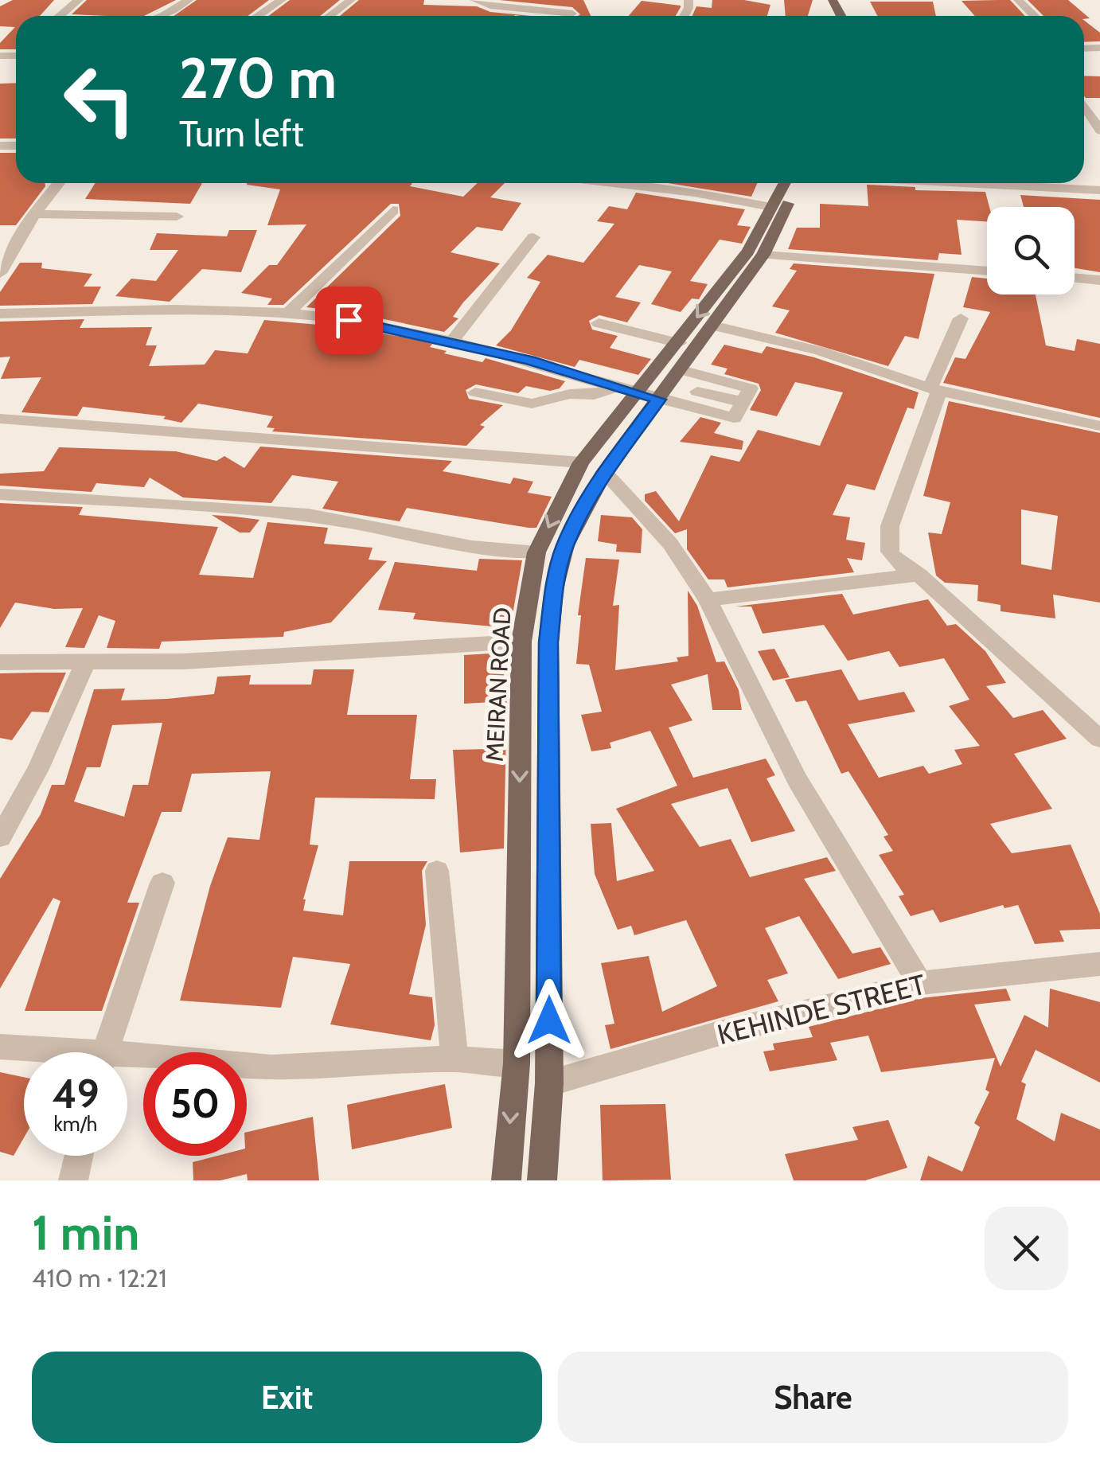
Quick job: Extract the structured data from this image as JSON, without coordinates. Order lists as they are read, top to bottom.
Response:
{
  "streets": {
    "main road": ["MEIRAN ROAD"],
    "street": ["KEHINDE STREET"]
  },
  "crossings": [
    ["MEIRAN ROAD", "KEHINDE STREET"]
  ],
  "page": {
    "turn": ["270 m", "Turn left"],
    "speed": "49 km/h",
    "limit": "50",
    "heading": ["1 min", "410 m · 12:21"],
    "buttons": ["Exit", "Share"]
  }
}
